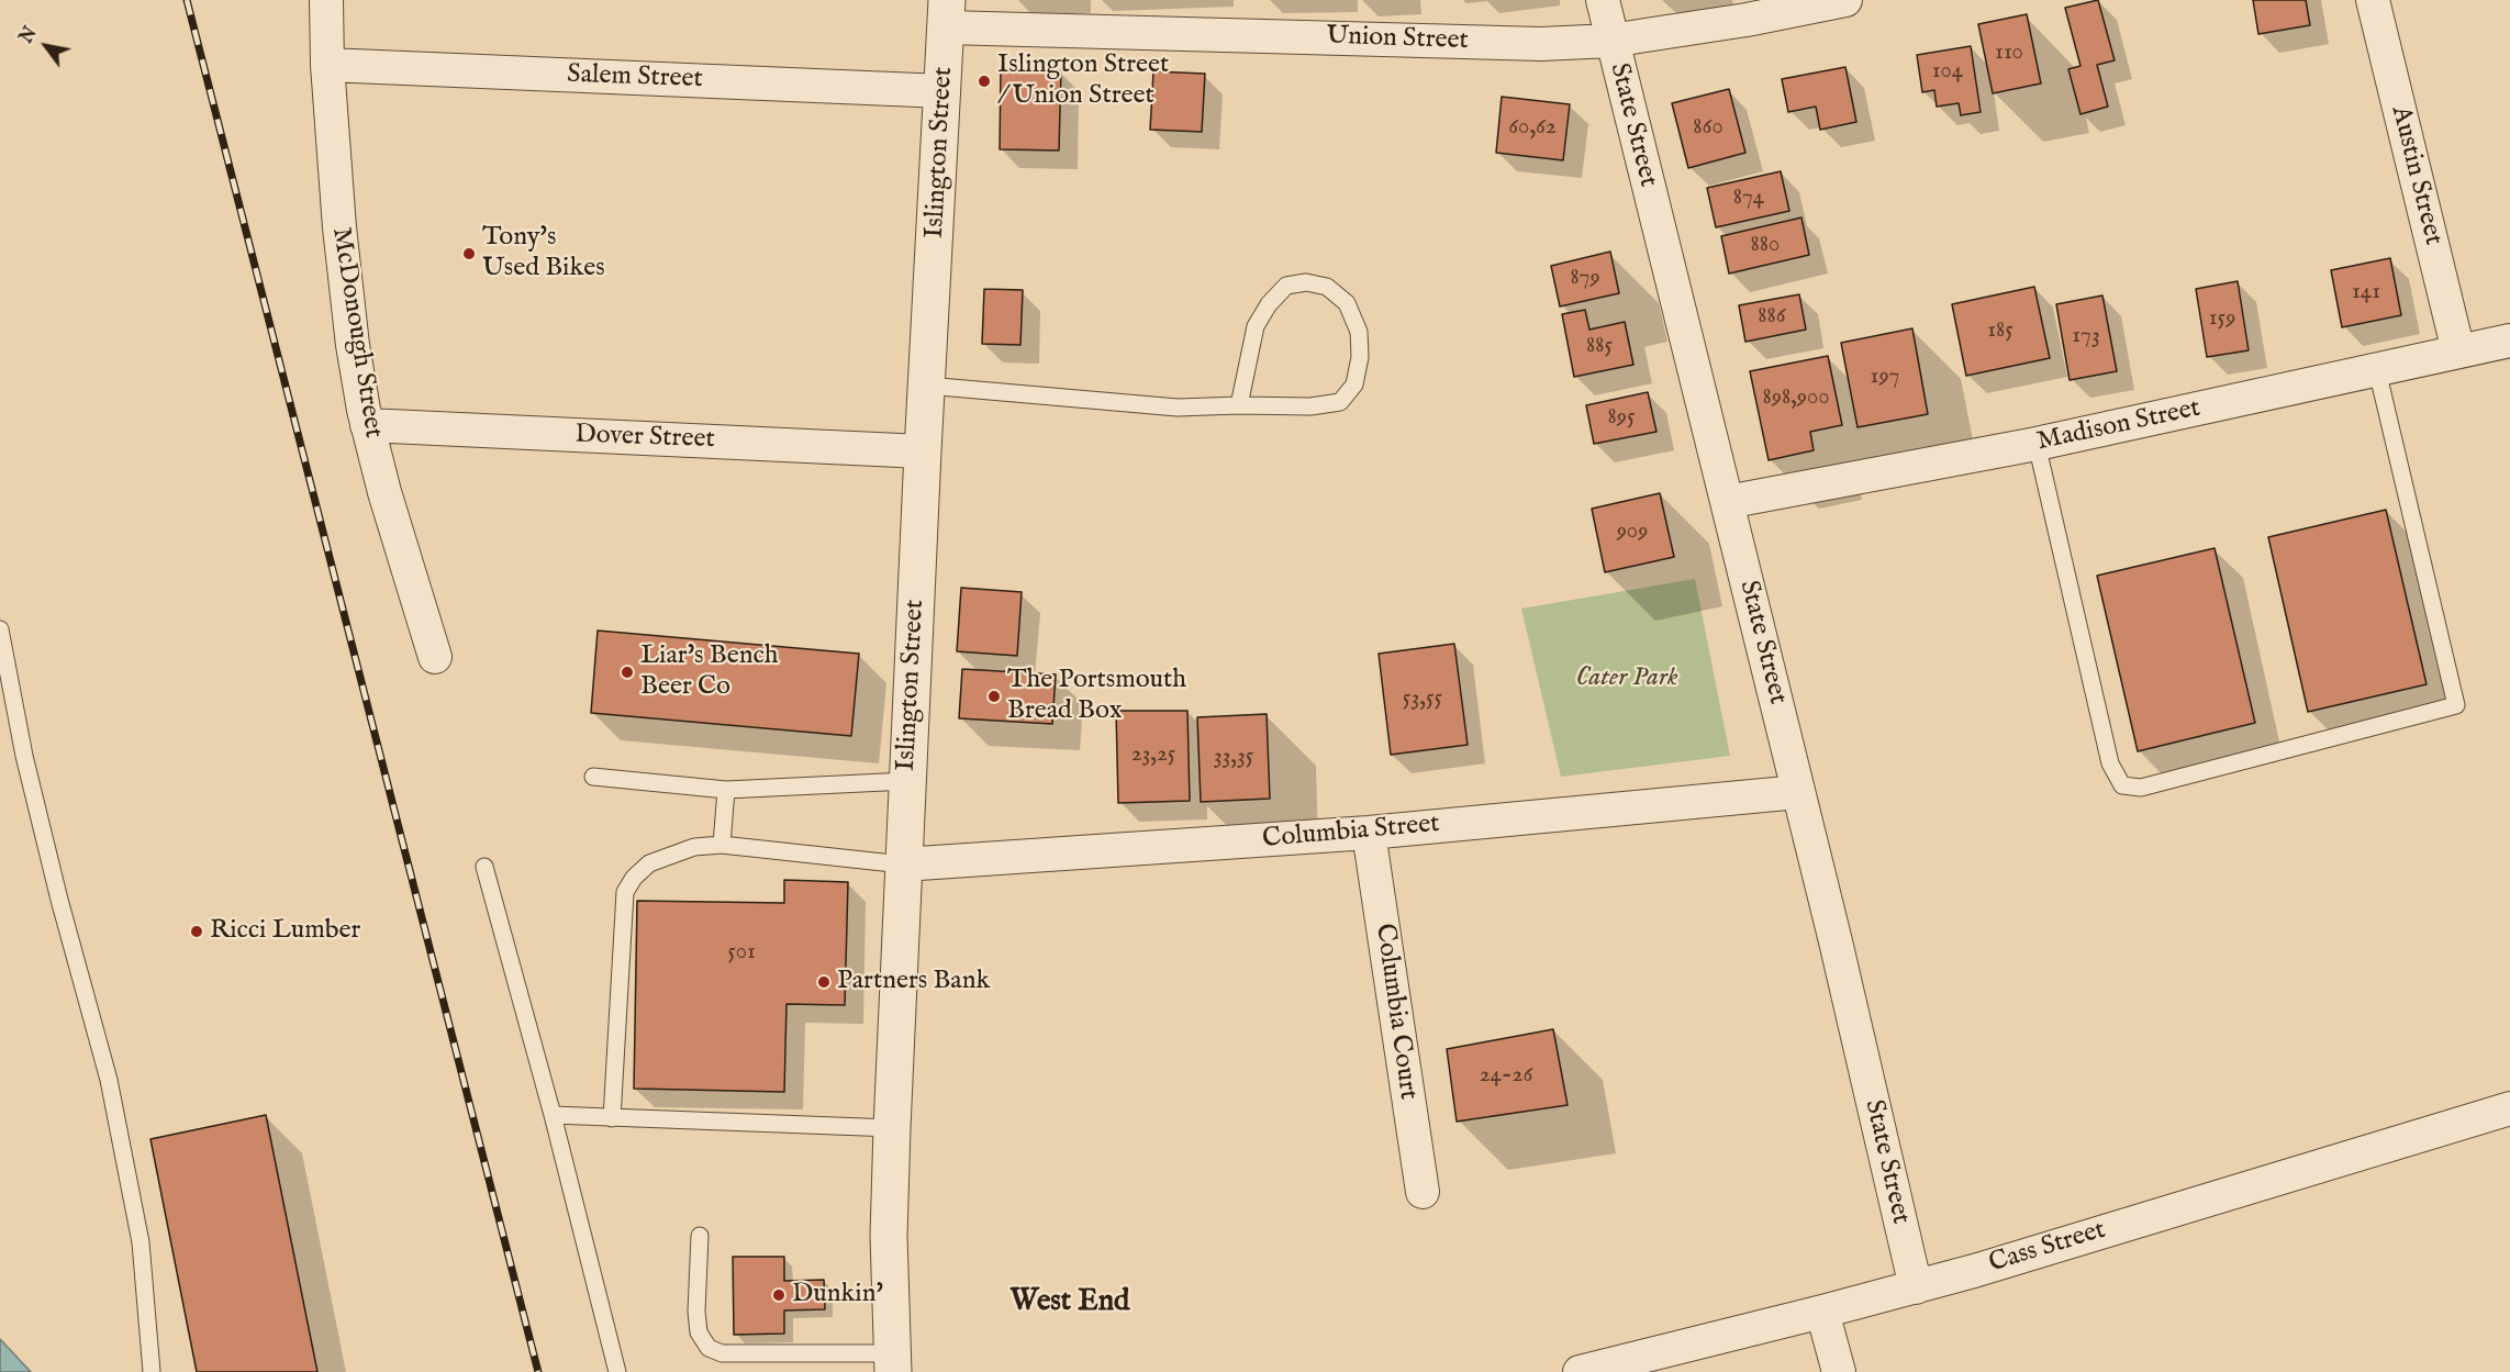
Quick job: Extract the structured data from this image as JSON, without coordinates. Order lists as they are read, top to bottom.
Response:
{
  "streets": {
    "street": [
      "Union Street",
      "Salem Street",
      "State Street",
      "Islington Street",
      "Austin Street",
      "McDonough Street",
      "Madison Street",
      "Dover Street",
      "Columbia Street",
      "Columbia Court",
      "Cass Street"
    ]
  },
  "crossings": [
    ["Union Street", "State Street"],
    ["Union Street", "Islington Street"],
    ["Salem Street", "Islington Street"],
    ["Salem Street", "McDonough Street"],
    ["State Street", "Madison Street"],
    ["State Street", "Columbia Street"],
    ["State Street", "Cass Street"],
    ["Islington Street", "Dover Street"],
    ["Islington Street", "Columbia Street"],
    ["Austin Street", "Madison Street"],
    ["McDonough Street", "Dover Street"],
    ["Columbia Street", "Columbia Court"]
  ],
  "districts": ["West End"],
  "parks": ["Cater Park"],
  "places": [
    "Islington Street / Union Street",
    "Tony's Used Bikes",
    "Liar's Bench Beer Co",
    "The Portsmouth Bread Box",
    "Ricci Lumber",
    "Partners Bank",
    "Dunkin'"
  ],
  "house_numbers": [
    "110",
    "104",
    "60,62",
    "860",
    "874",
    "880",
    "879",
    "141",
    "886",
    "159",
    "185",
    "173",
    "885",
    "197",
    "898,900",
    "895",
    "909",
    "53,55",
    "23,25",
    "33,35",
    "501",
    "24-26"
  ],
  "north": "top left"
}
